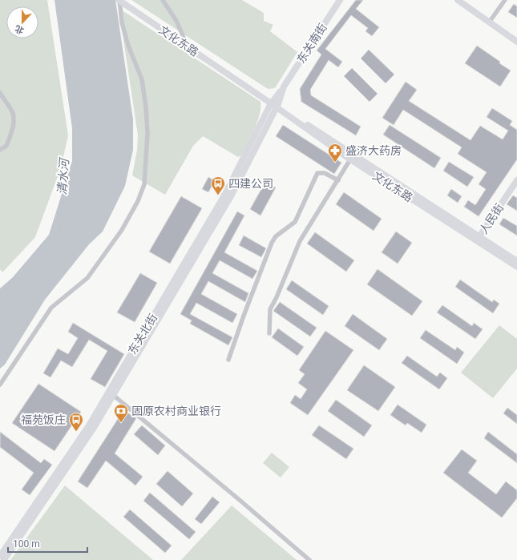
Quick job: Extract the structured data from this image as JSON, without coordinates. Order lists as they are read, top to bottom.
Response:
{
  "streets": {
    "main road": [
      "文化东路",
      "东关南街",
      "人民街",
      "东关北街"
    ]
  },
  "crossings": [
    ["文化东路", "东关南街"],
    ["文化东路", "人民街"],
    ["文化东路", "东关北街"],
    ["东关南街", "东关北街"]
  ],
  "water": ["清水河"],
  "places": {
    "pharmacy": ["盛济大药房"],
    "bus stop": ["四建公司", "福苑饭庄"],
    "bank": ["固原农村商业银行"]
  },
  "scale_bar": "100 m",
  "north": "bottom"
}
